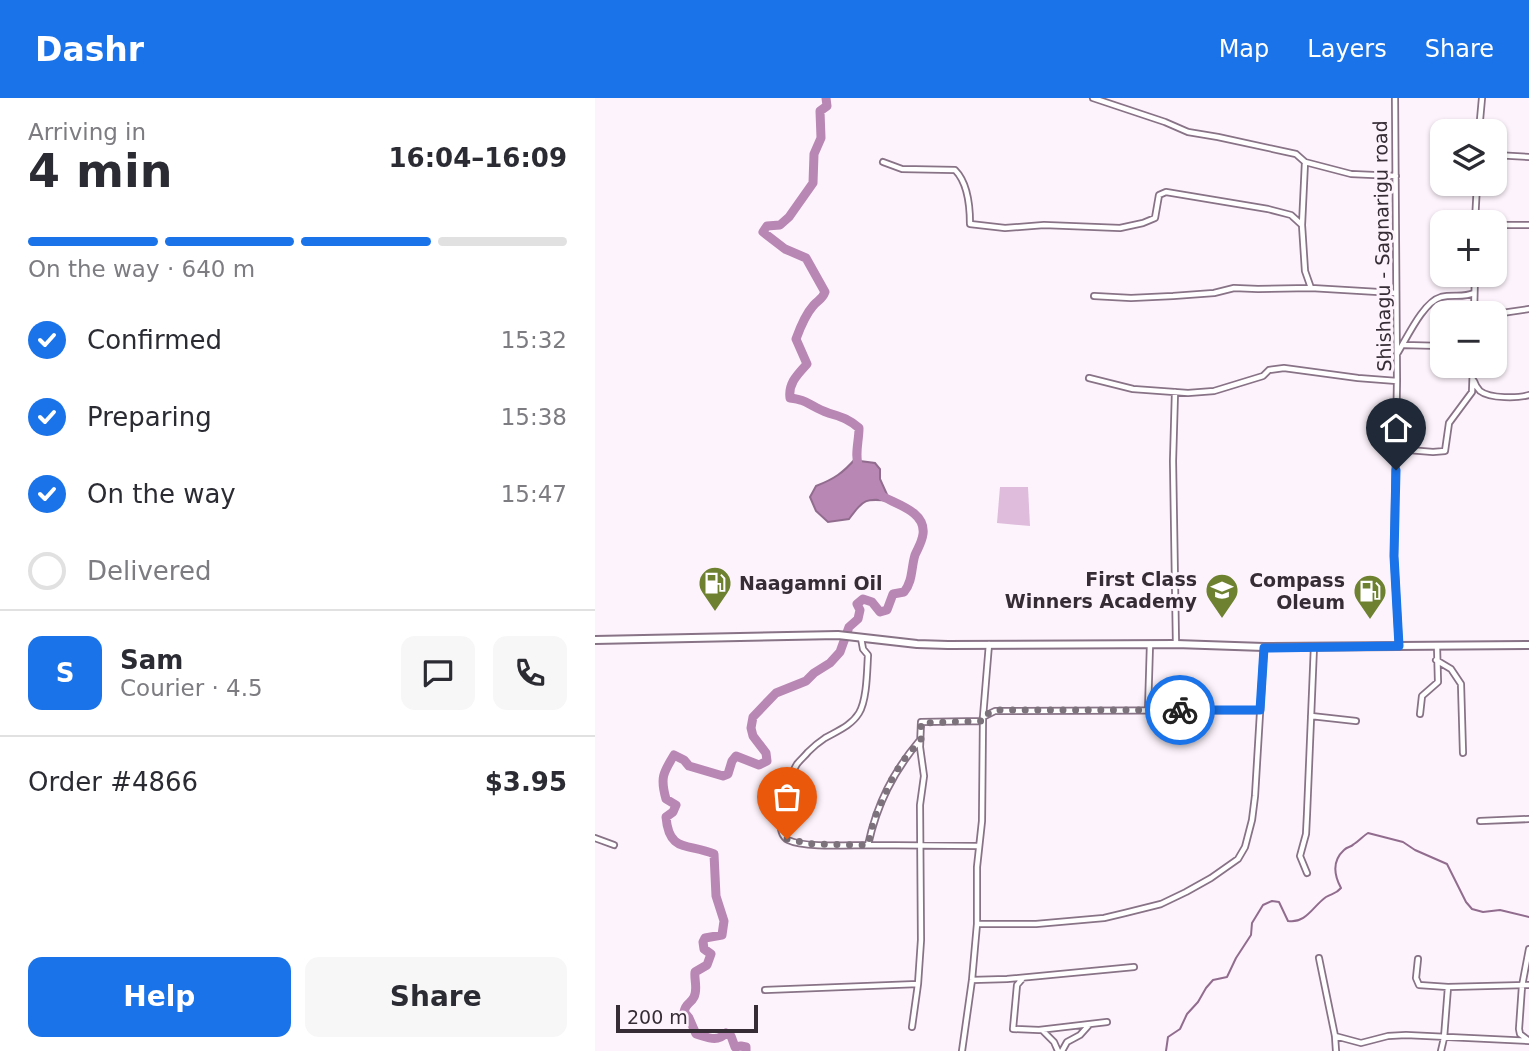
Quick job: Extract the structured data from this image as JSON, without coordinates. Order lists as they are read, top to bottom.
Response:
{
  "streets": {
    "street": ["Shishagu - Sagnarigu road"]
  },
  "places": {
    "fuel station": ["Naagamni Oil", "Compass Oleum"],
    "school or university": ["First Class Winners Academy"]
  },
  "scale_bar": "200 m",
  "page": {
    "header": "Dashr",
    "nav": ["Map", "Layers", "Share"],
    "heading": ["4 min", "Arriving in", "16:04–16:09"],
    "panel": [
      "Sam",
      "Courier · 4.5",
      "Order #4866",
      "$3.95"
    ],
    "map_buttons": ["+", "−"],
    "bar": "On the way · 640 m",
    "list": [
      ["Confirmed", "15:32"],
      ["Preparing", "15:38"],
      ["On the way", "15:47"],
      "Delivered"
    ],
    "round": "S",
    "buttons": ["Help", "Share"],
    "scale": "200 m"
  }
}
